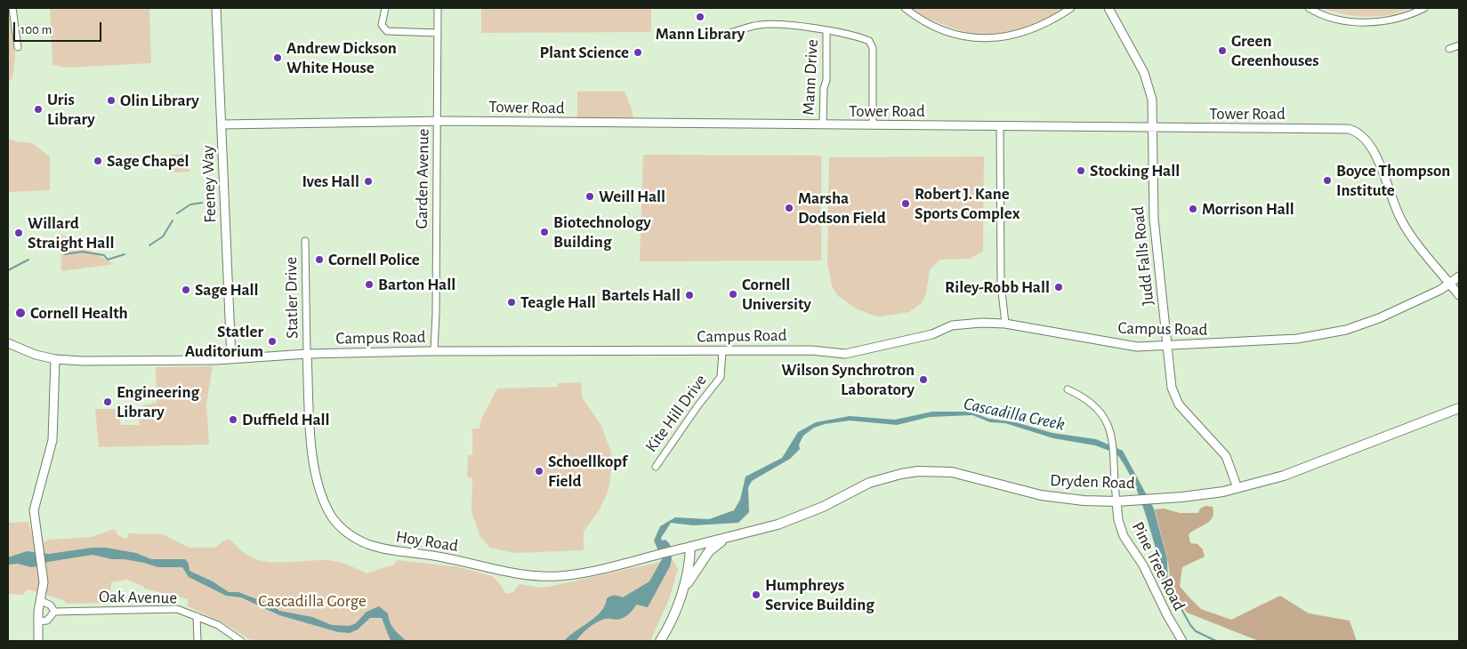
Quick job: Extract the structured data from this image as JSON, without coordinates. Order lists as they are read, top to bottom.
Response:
{
  "streets": {
    "main road": ["Dryden Road"],
    "street": [
      "Mann Drive",
      "Tower Road",
      "Garden Avenue",
      "Feeney Way",
      "Judd Falls Road",
      "Statler Drive",
      "Campus Road",
      "Kite Hill Drive",
      "Hoy Road",
      "Pine Tree Road",
      "Oak Avenue"
    ]
  },
  "crossings": [
    ["Mann Drive", "Tower Road"],
    ["Tower Road", "Garden Avenue"],
    ["Tower Road", "Feeney Way"],
    ["Tower Road", "Judd Falls Road"],
    ["Tower Road", "Campus Road"],
    ["Garden Avenue", "Campus Road"],
    ["Feeney Way", "Campus Road"],
    ["Judd Falls Road", "Campus Road"],
    ["Judd Falls Road", "Dryden Road"],
    ["Statler Drive", "Campus Road"],
    ["Statler Drive", "Hoy Road"],
    ["Campus Road", "Kite Hill Drive"],
    ["Campus Road", "Hoy Road"],
    ["Dryden Road", "Hoy Road"],
    ["Dryden Road", "Pine Tree Road"]
  ],
  "water": ["Cascadilla Creek"],
  "parks": ["Cascadilla Gorge"],
  "places": [
    "Mann Library",
    "Green Greenhouses",
    "Plant Science",
    "Andrew Dickson White House",
    "Olin Library",
    "Uris Library",
    "Sage Chapel",
    "Stocking Hall",
    "Boyce Thompson Institute",
    "Ives Hall",
    "Weill Hall",
    "Robert J. Kane Sports Complex",
    "Marsha Dodson Field",
    "Morrison Hall",
    "Biotechnology Building",
    "Willard Straight Hall",
    "Cornell Police",
    "Barton Hall",
    "Riley-Robb Hall",
    "Sage Hall",
    "Cornell University",
    "Bartels Hall",
    "Teagle Hall",
    "Cornell Health",
    "Statler Auditorium",
    "Wilson Synchrotron Laboratory",
    "Engineering Library",
    "Duffield Hall",
    "Schoellkopf Field",
    "Humphreys Service Building"
  ],
  "scale_bar": "100 m"
}
